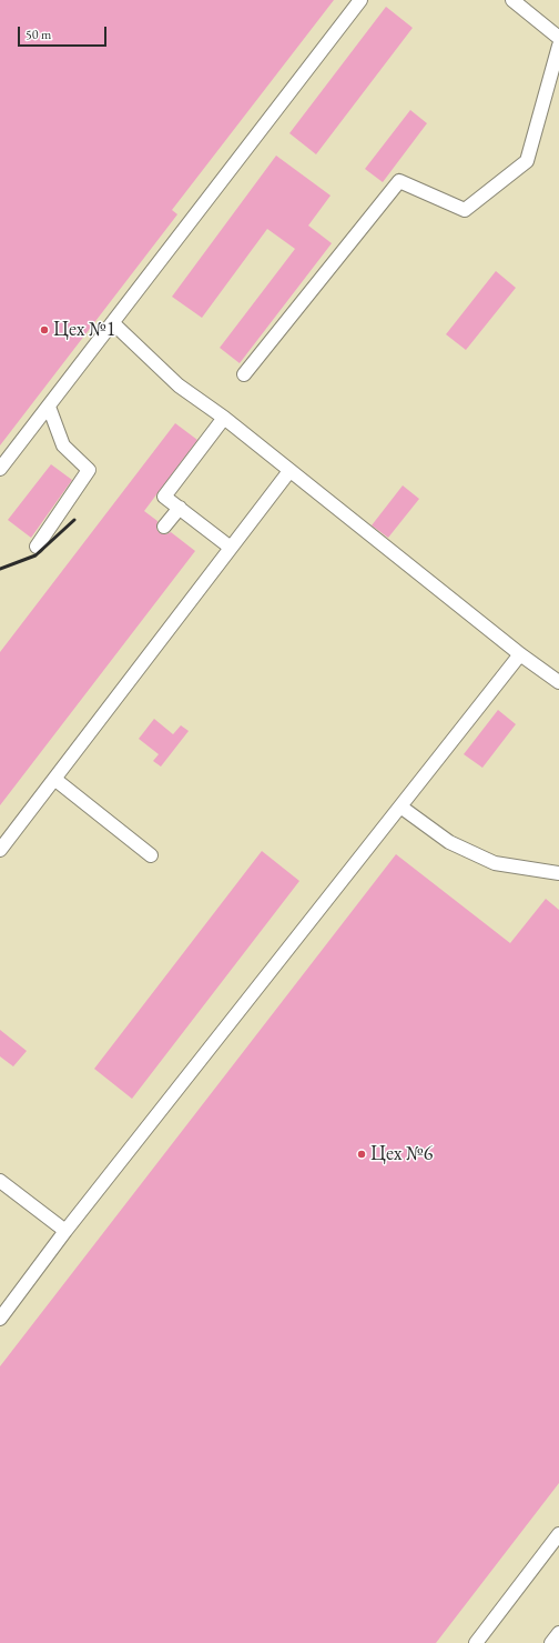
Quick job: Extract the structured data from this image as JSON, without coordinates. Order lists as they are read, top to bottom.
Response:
{
  "places": ["Цех №1", "Цех №6"],
  "scale_bar": "50 m"
}
